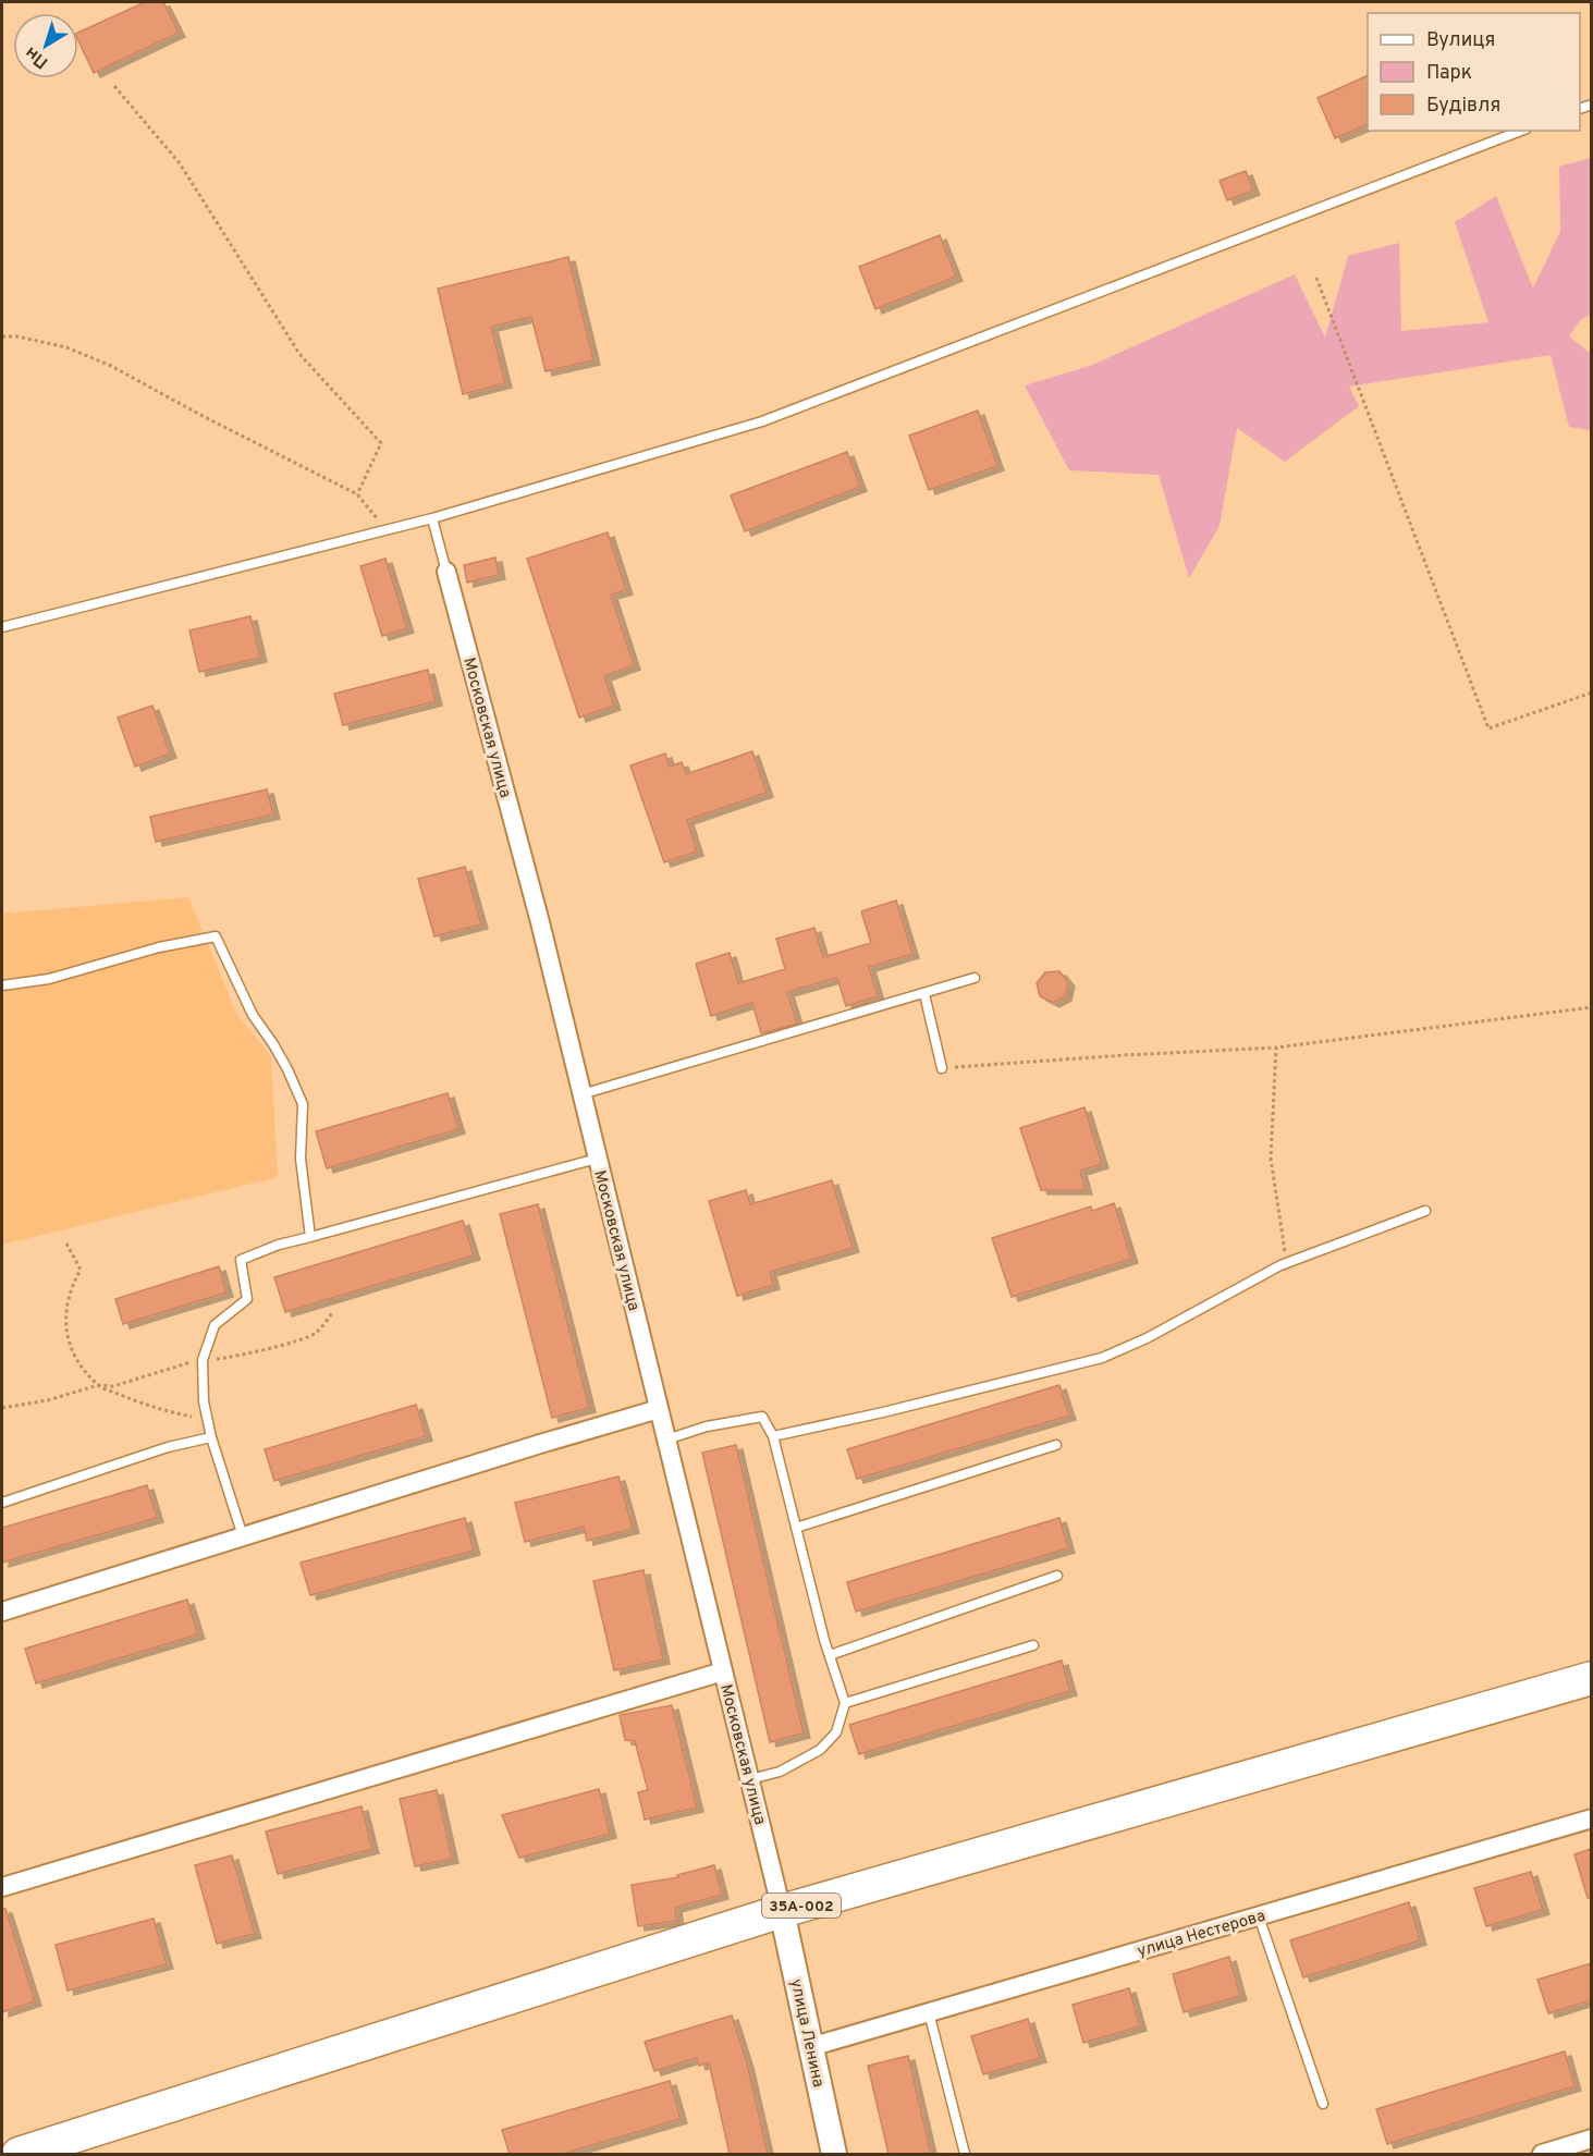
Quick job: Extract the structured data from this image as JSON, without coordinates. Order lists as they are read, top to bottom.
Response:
{
  "streets": {
    "highway": ["35А-002"],
    "main road": ["улица Ленина"],
    "street": ["Московская улица", "улица Нестерова"]
  },
  "crossings": [
    ["Московская улица", "35А-002"],
    ["Московская улица", "улица Ленина"],
    ["35А-002", "улица Ленина"],
    ["улица Нестерова", "улица Ленина"]
  ],
  "legend": ["Вулиця", "Парк", "Будівля"],
  "north": "bottom left"
}
